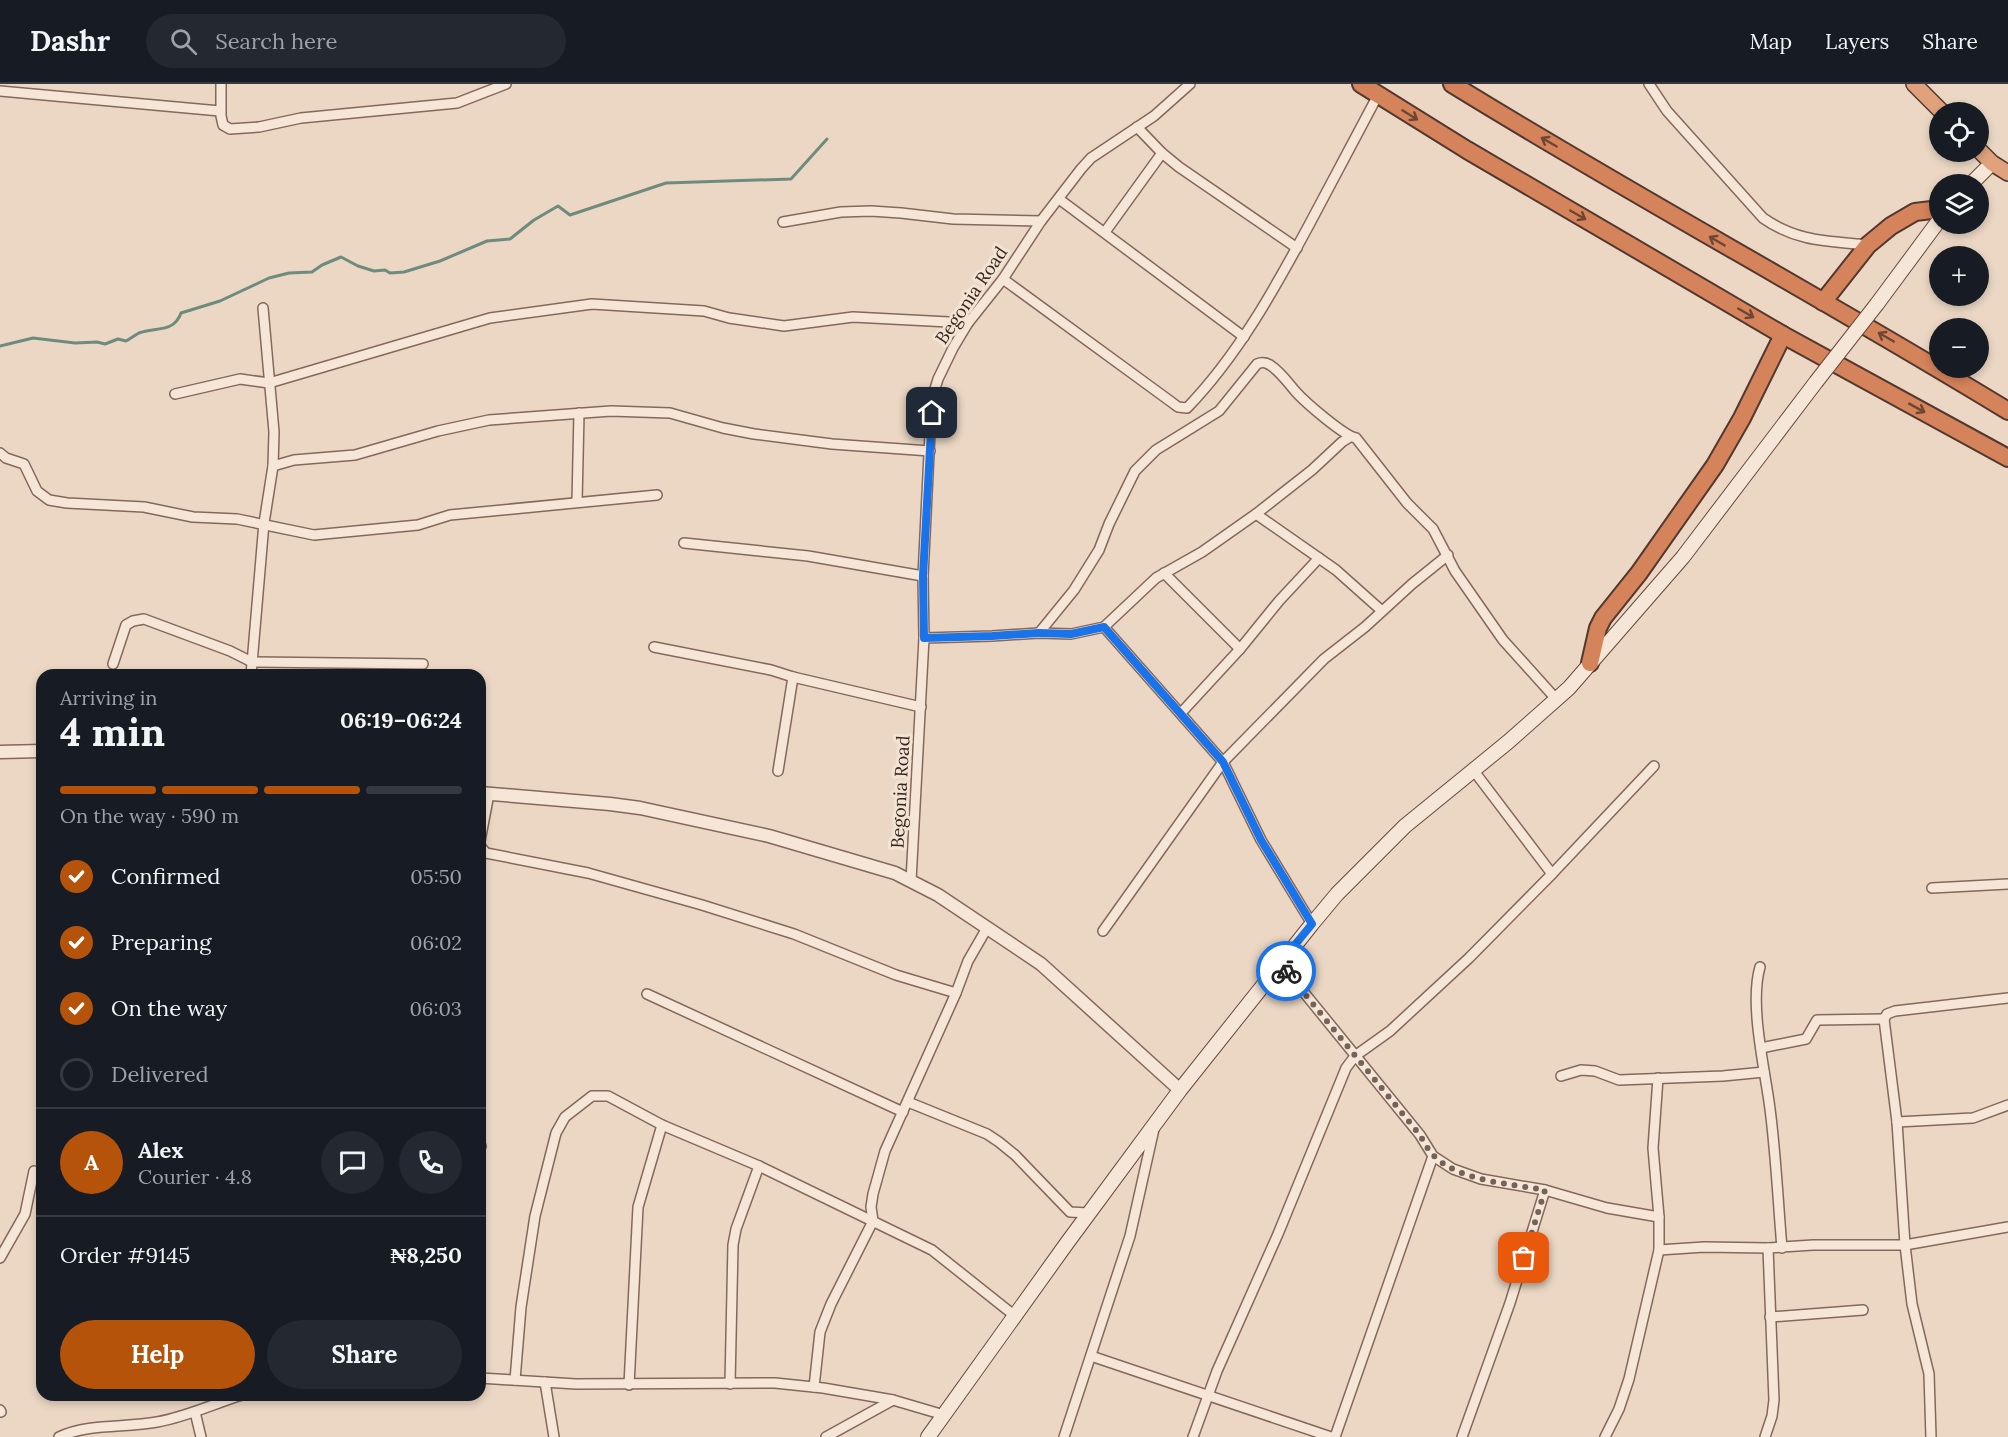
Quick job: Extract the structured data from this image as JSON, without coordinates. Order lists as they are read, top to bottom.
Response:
{
  "streets": {
    "street": ["Begonia Road"]
  },
  "page": {
    "header": "Dashr",
    "search": "Search here",
    "nav": ["Map", "Layers", "Share"],
    "map_buttons": ["+", "−"],
    "heading": ["4 min", "Arriving in", "06:19–06:24"],
    "panel": [
      "Alex",
      "Courier · 4.8",
      "Order #9145",
      "₦8,250"
    ],
    "bar": "On the way · 590 m",
    "list": [
      ["Confirmed", "05:50"],
      ["Preparing", "06:02"],
      ["On the way", "06:03"],
      "Delivered"
    ],
    "round": "A",
    "buttons": ["Help", "Share"]
  }
}
